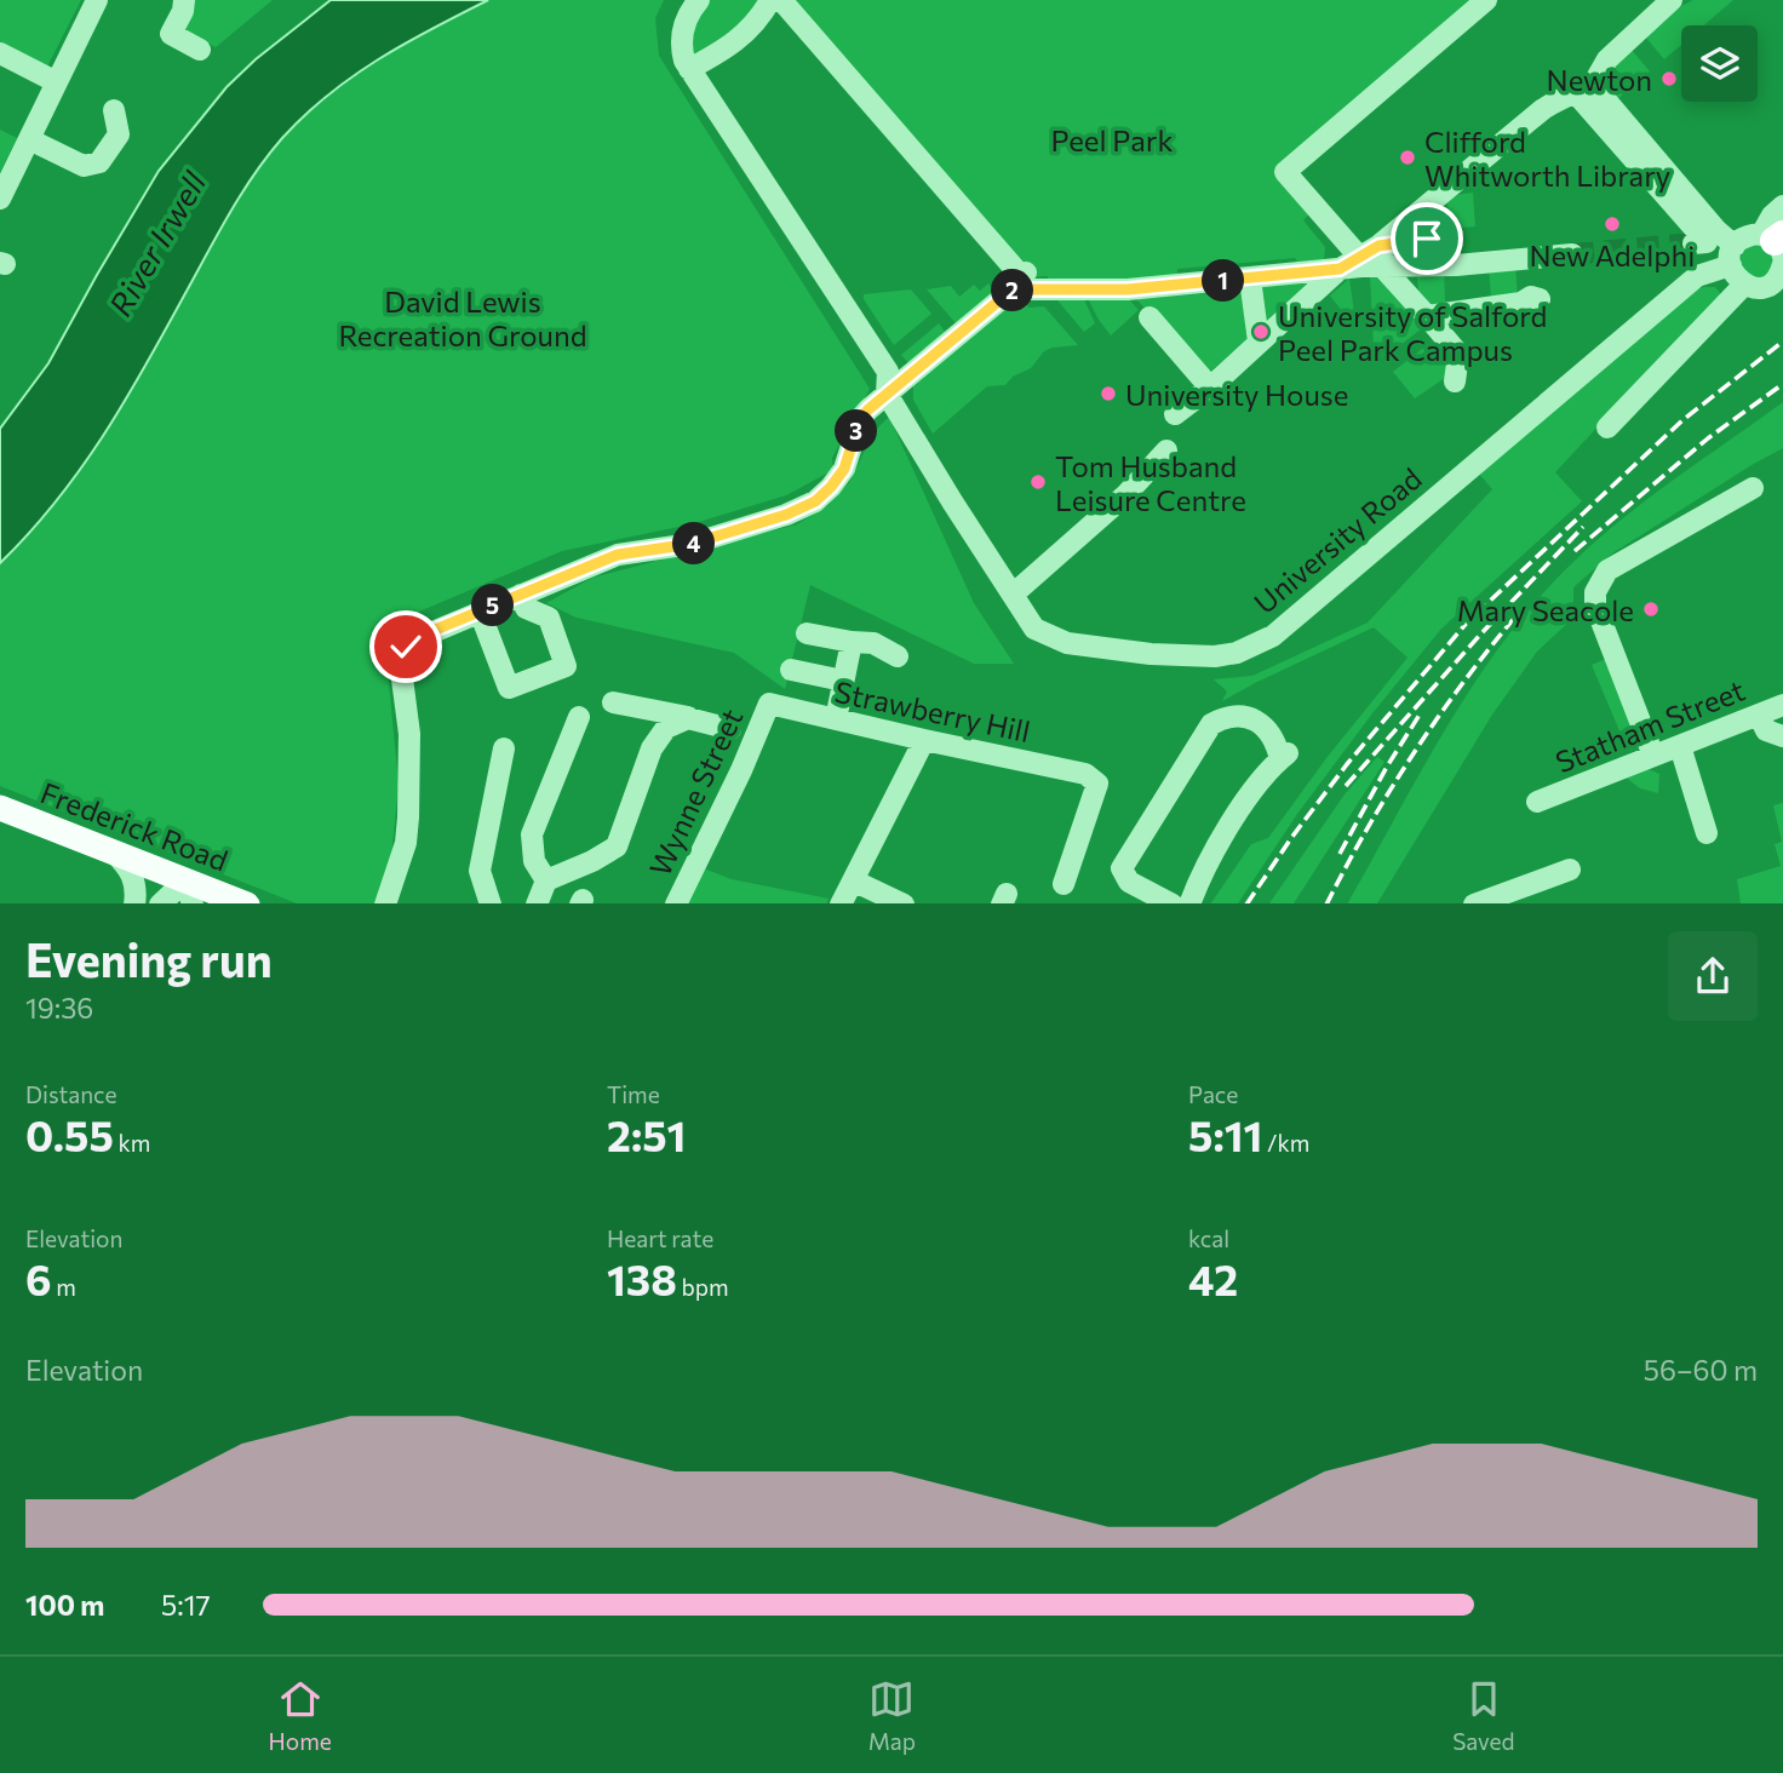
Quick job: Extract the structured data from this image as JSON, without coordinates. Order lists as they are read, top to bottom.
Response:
{
  "streets": {
    "main road": ["Frederick Road"],
    "street": [
      "University Road",
      "Strawberry Hill",
      "Statham Street",
      "Wynne Street"
    ]
  },
  "crossings": [
    ["Strawberry Hill", "Wynne Street"]
  ],
  "water": ["River Irwell"],
  "parks": ["Peel Park", "David Lewis Recreation Ground"],
  "places": [
    "Newton",
    "Clifford Whitworth Library",
    "New Adelphi",
    "University of Salford Peel Park Campus",
    "University House",
    "Tom Husband Leisure Centre",
    "Mary Seacole"
  ],
  "page": {
    "pins": [
      "1",
      "2",
      "3",
      "4",
      "5"
    ],
    "heading": ["Evening run", "19:36"],
    "stats": [
      ["Distance", "0.55 km"],
      ["Time", "2:51"],
      ["Pace", "5:11 /km"],
      ["Elevation", "6 m"],
      ["Heart rate", "138 bpm"],
      ["kcal", "42"]
    ],
    "chart": ["Elevation", "56–60 m"],
    "list": [
      {
        "name": "100 m",
        "note": "5:17"
      }
    ],
    "tabs": ["Home", "Map", "Saved"]
  }
}
